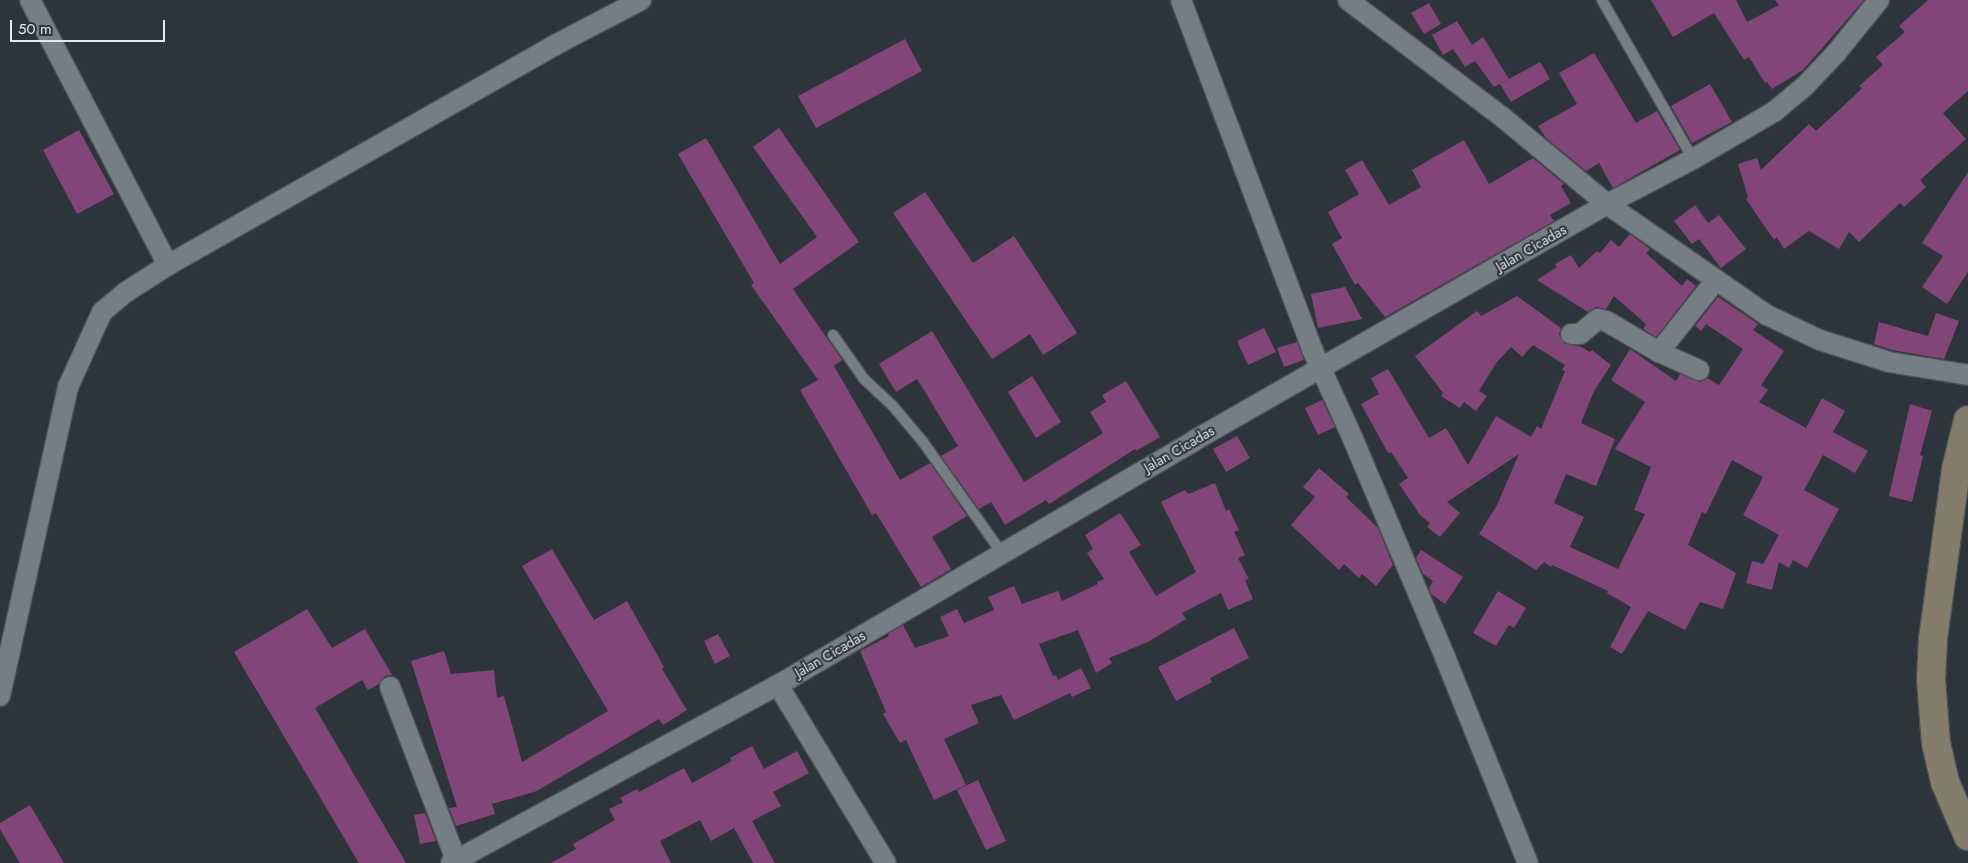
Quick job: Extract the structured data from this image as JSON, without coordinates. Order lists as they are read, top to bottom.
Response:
{
  "streets": {
    "street": ["Jalan Cicadas"]
  },
  "scale_bar": "50 m"
}
